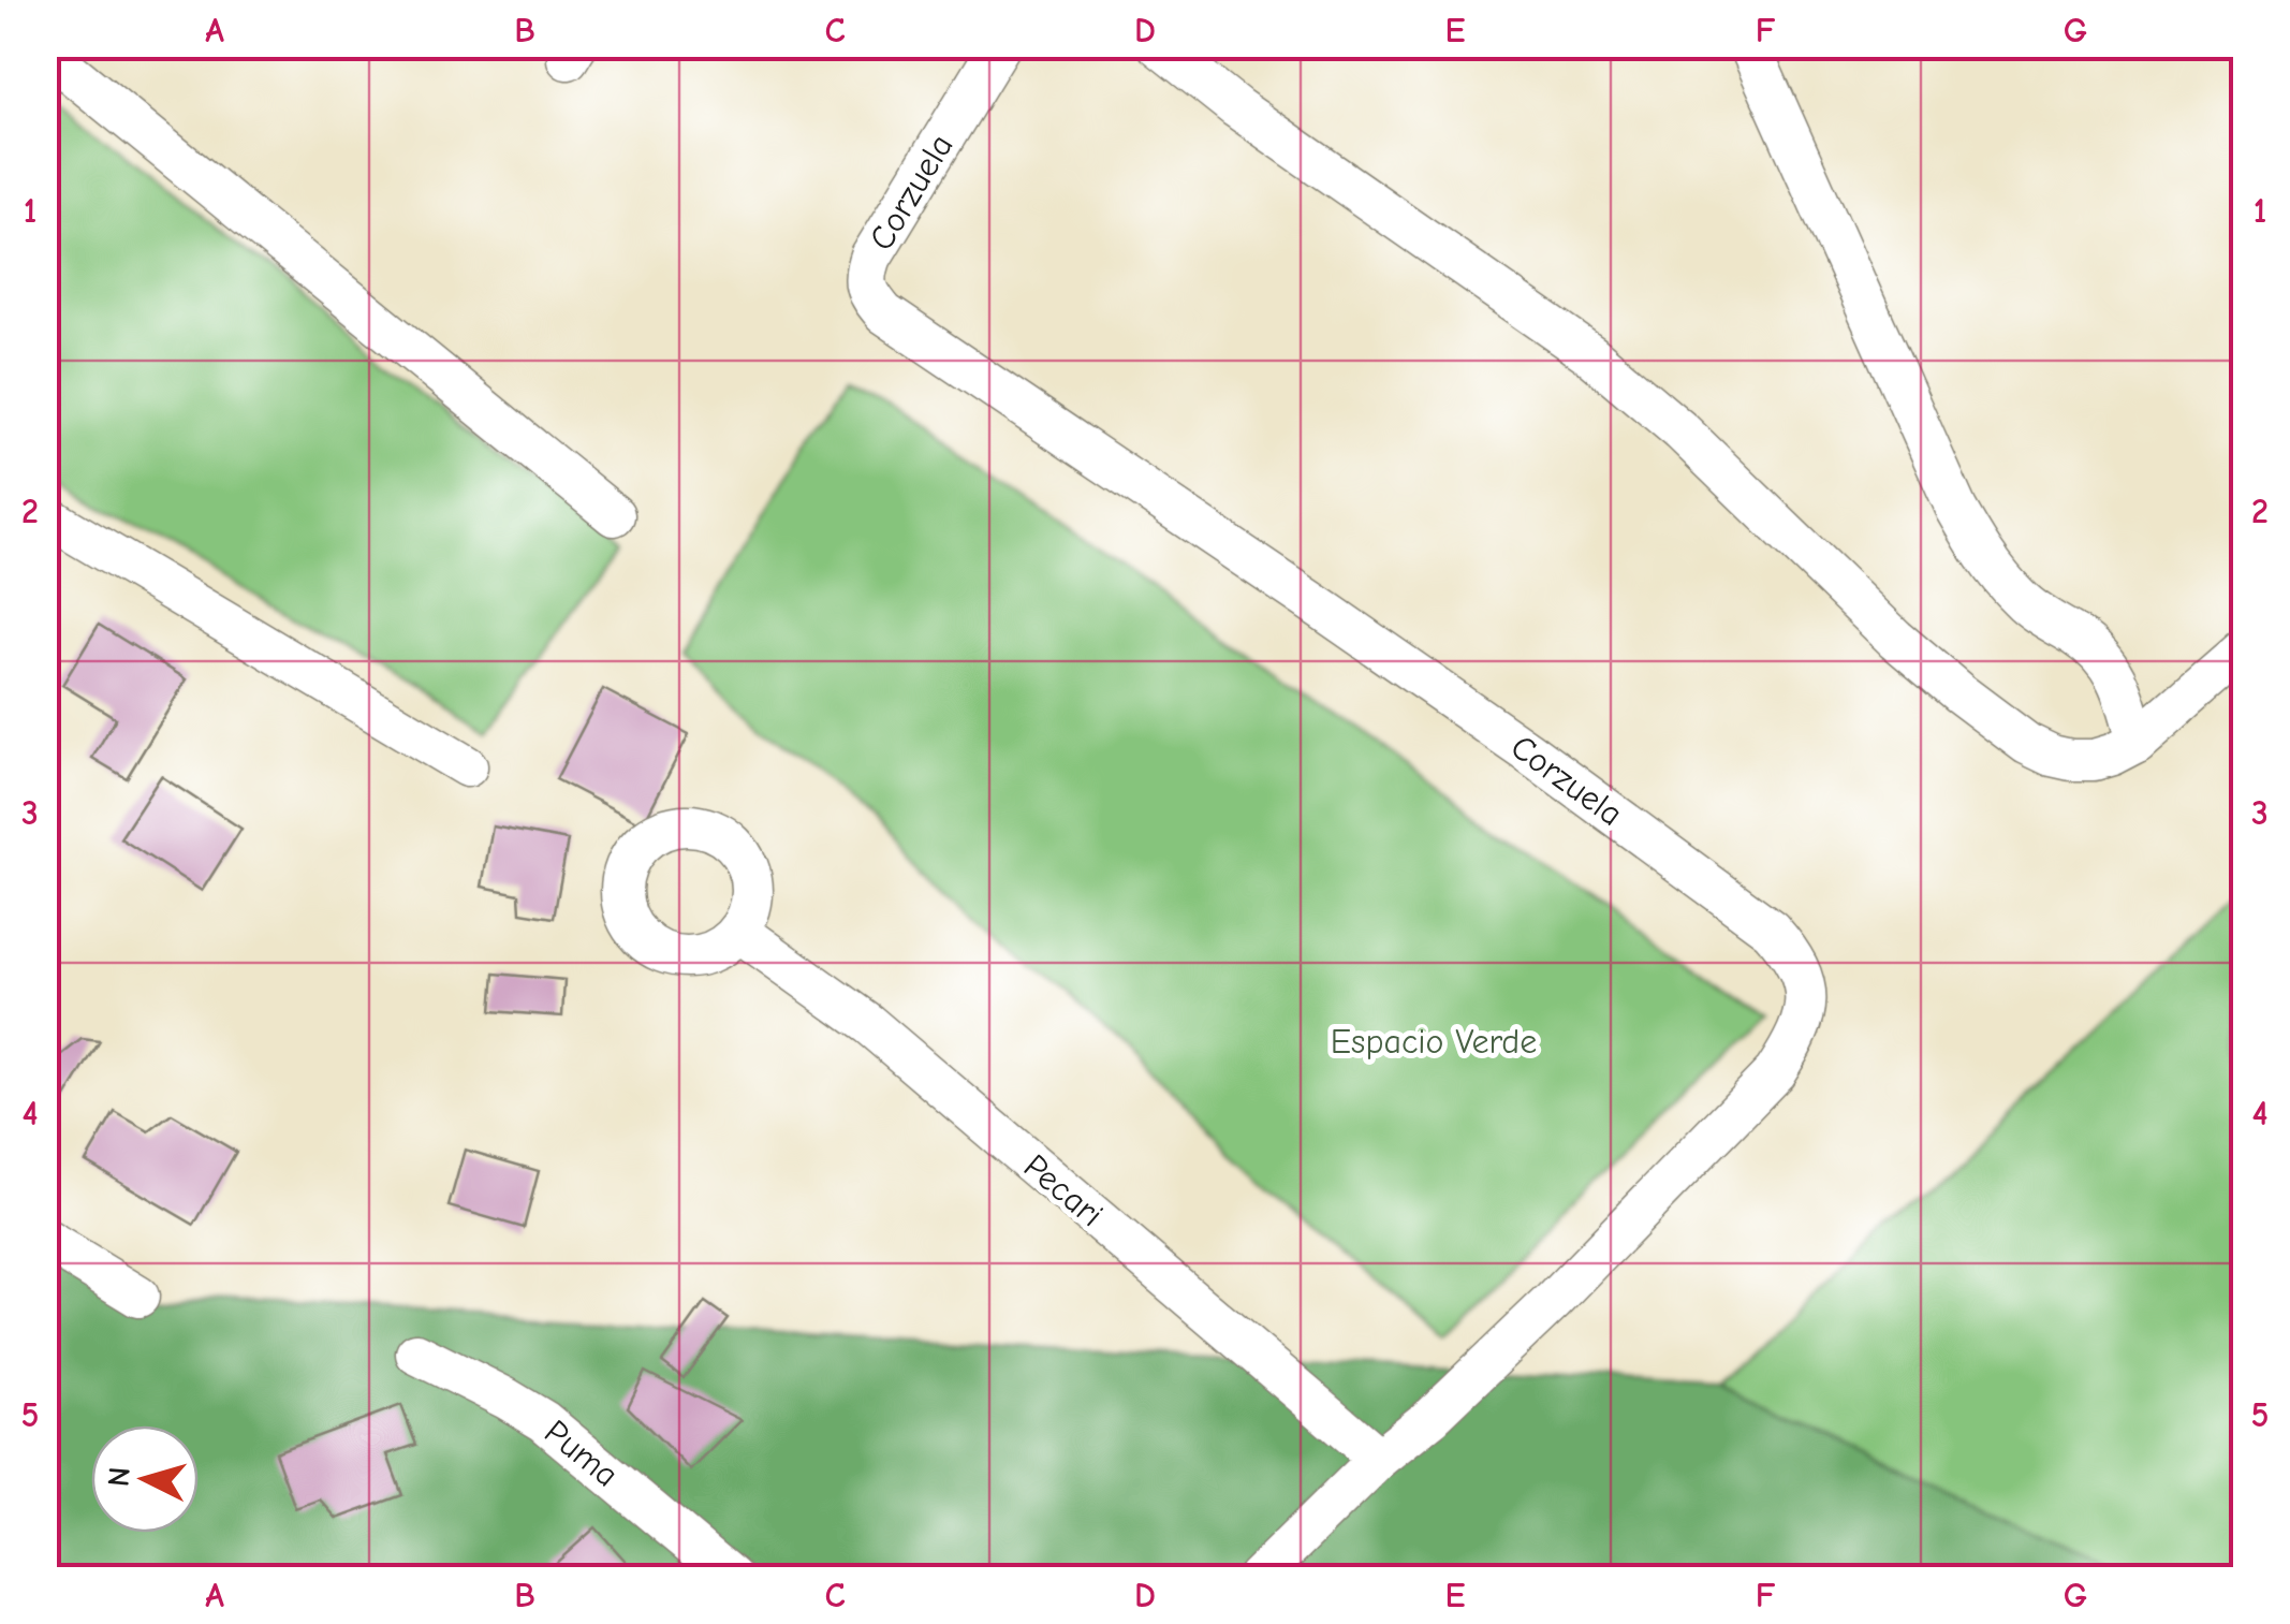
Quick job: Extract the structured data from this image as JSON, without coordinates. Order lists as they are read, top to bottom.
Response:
{
  "streets": {
    "street": ["Corzuela", "Pecari", "Puma"]
  },
  "crossings": [
    ["Corzuela", "Pecari"]
  ],
  "parks": ["Espacio Verde"],
  "north": "left",
  "grid": {
    "columns": [
      "A",
      "B",
      "C",
      "D",
      "E",
      "F",
      "G"
    ],
    "rows": [
      "1",
      "2",
      "3",
      "4",
      "5"
    ]
  }
}
